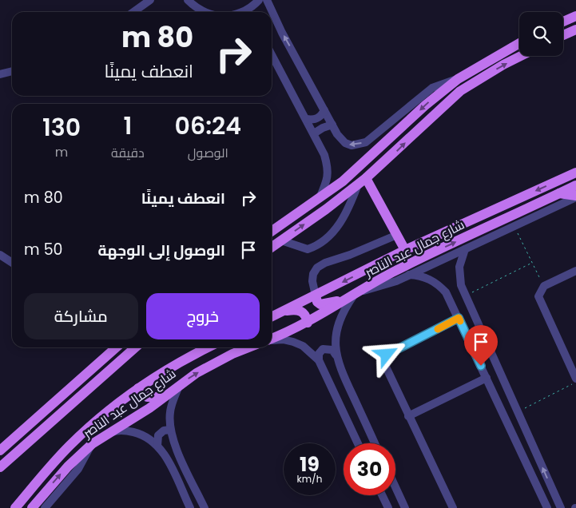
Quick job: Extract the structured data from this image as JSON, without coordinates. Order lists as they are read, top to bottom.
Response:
{
  "streets": {
    "main road": ["شارع جمال عبد الناصر"]
  },
  "page": {
    "turn": ["80 m", "انعطف يمينًا"],
    "eta": [
      "06:24",
      "الوصول",
      "1",
      "دقيقة",
      "130",
      "m"
    ],
    "list": [
      {
        "name": "انعطف يمينًا",
        "value": "80 m"
      },
      {
        "name": "الوصول إلى الوجهة",
        "value": "50 m"
      }
    ],
    "buttons": ["خروج", "مشاركة"],
    "speed": "19 km/h",
    "limit": "30"
  }
}
